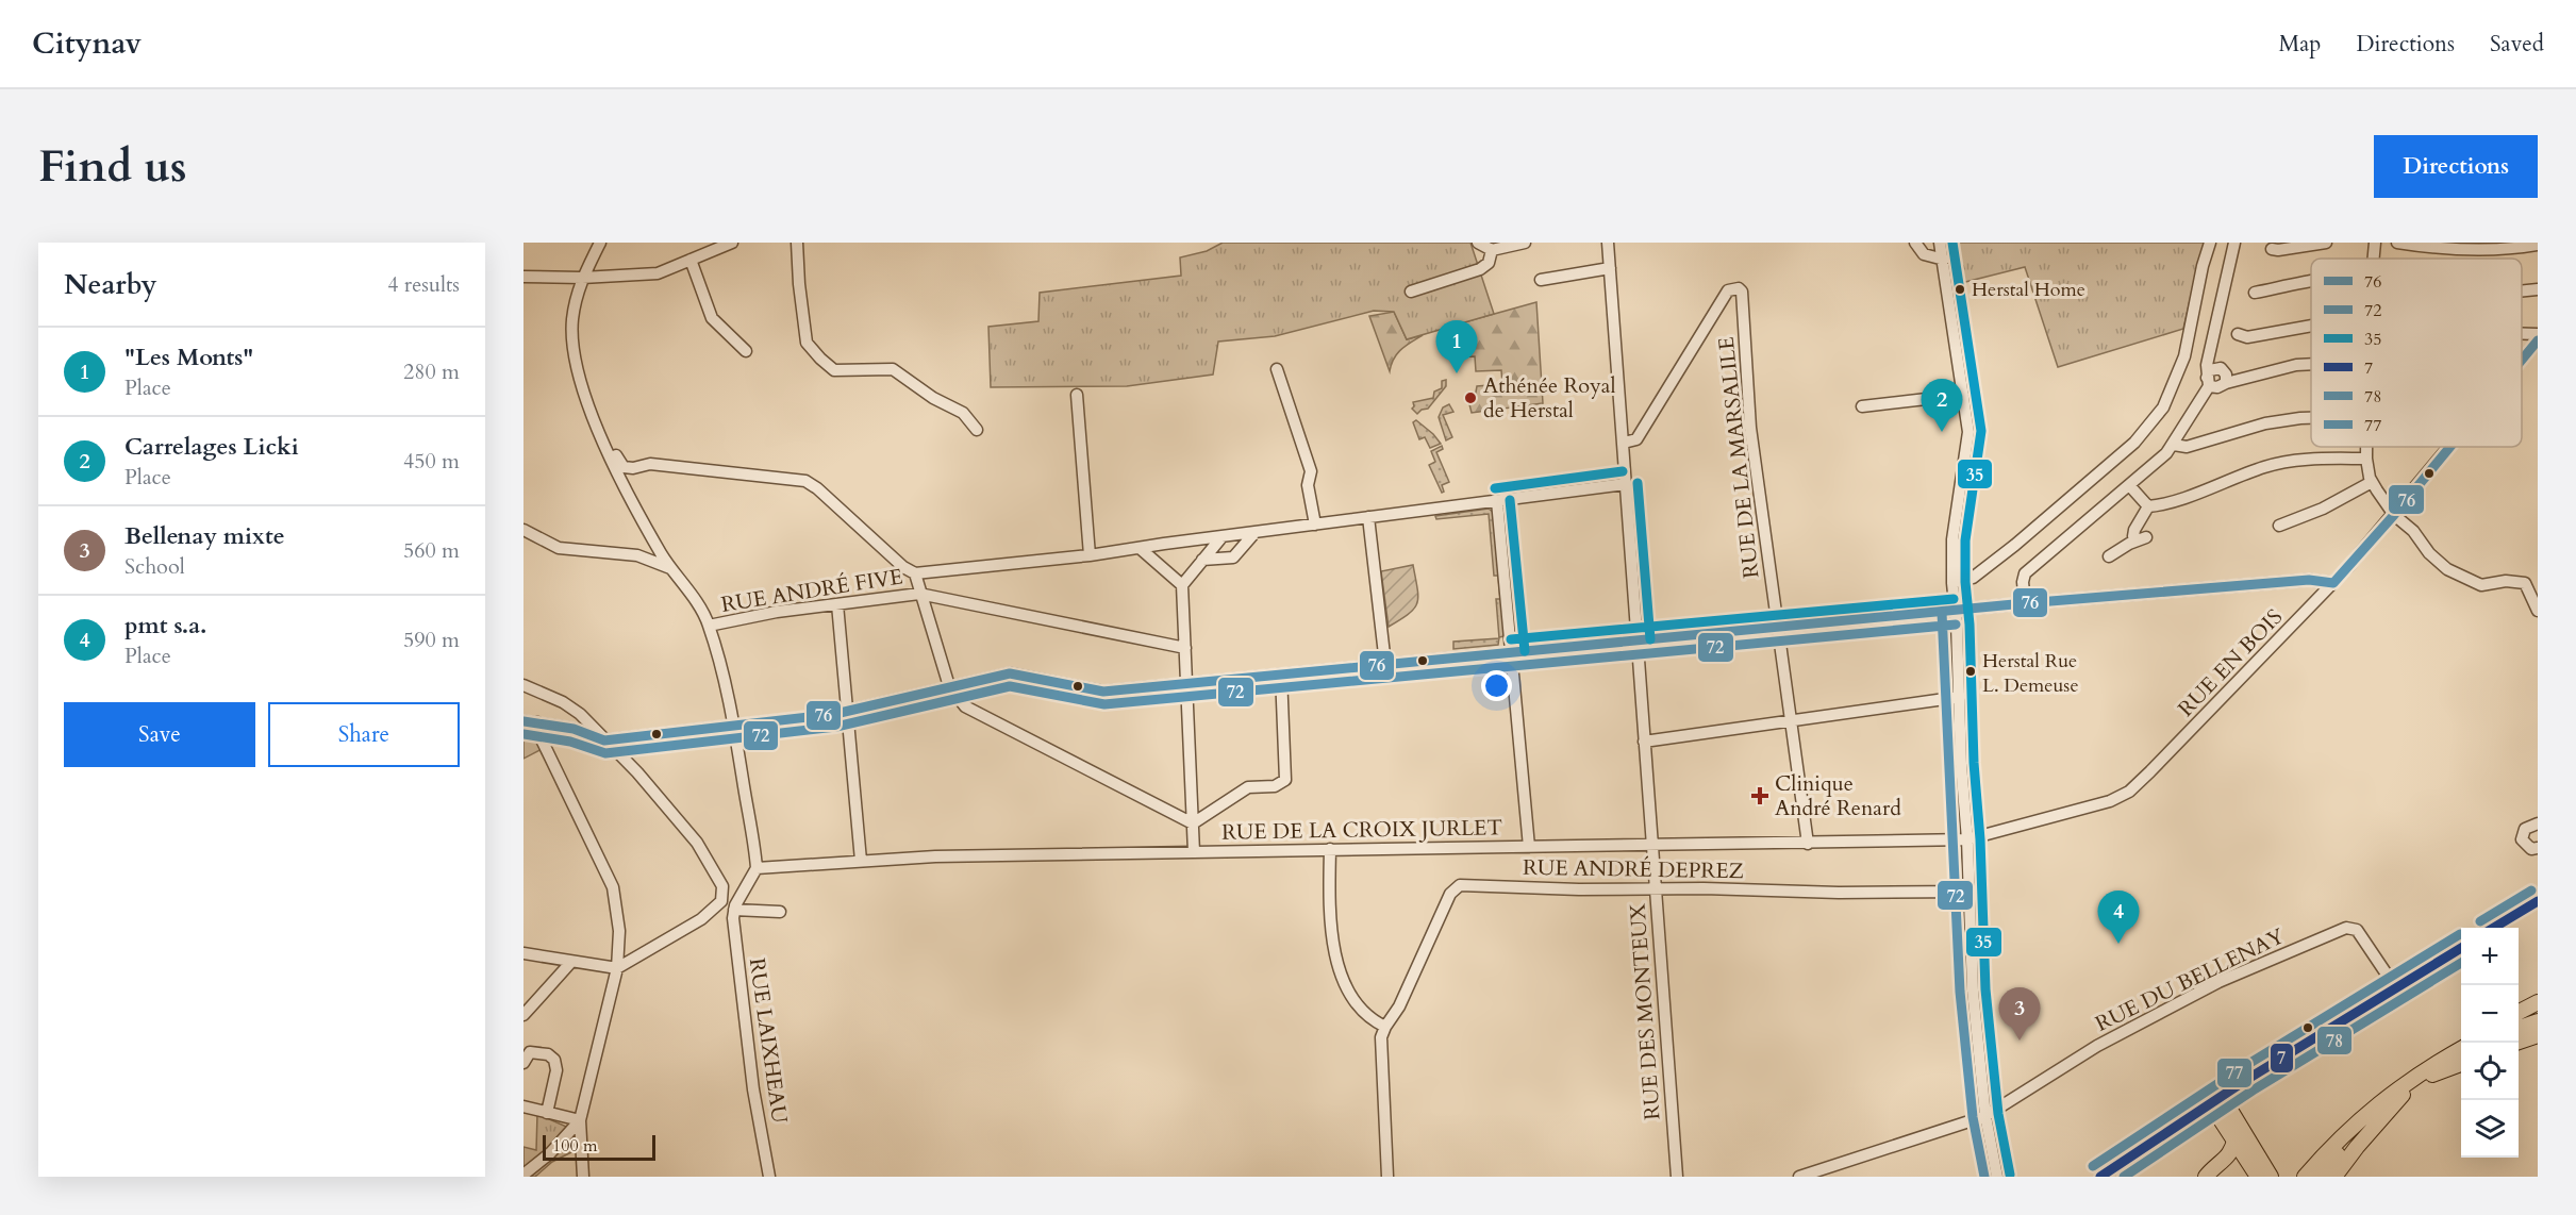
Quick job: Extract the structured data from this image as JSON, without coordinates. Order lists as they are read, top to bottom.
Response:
{
  "streets": {
    "street": [
      "RUE DE LA MARSALILE",
      "RUE ANDRÉ FIVE",
      "RUE EN BOIS",
      "RUE DE LA CROIX JURLET",
      "RUE ANDRÉ DEPREZ",
      "RUE DU BELLENAY",
      "RUE DES MONTEUX",
      "RUE LAIXHEAU"
    ]
  },
  "crossings": [
    ["RUE DE LA MARSALILE", "RUE DES MONTEUX"],
    ["RUE EN BOIS", "RUE DE LA CROIX JURLET"],
    ["RUE DE LA CROIX JURLET", "RUE DES MONTEUX"],
    ["RUE ANDRÉ DEPREZ", "RUE DES MONTEUX"]
  ],
  "places": {
    "other": ["Herstal Home", "Athénée Royal de Herstal", "Herstal Rue L. Demeuse"],
    "health": ["Clinique André Renard"]
  },
  "lines": [
    "transit line 35",
    "transit line 76",
    "transit line 72",
    "transit line 77",
    "transit line 7",
    "transit line 78"
  ],
  "legend": [
    "76",
    "72",
    "35",
    "7",
    "78",
    "77"
  ],
  "scale_bar": "100 m",
  "page": {
    "header": "Citynav",
    "nav": ["Map", "Directions", "Saved"],
    "buttons": [
      "Directions",
      ["Save", "Share"]
    ],
    "title": "Find us",
    "heading": ["Nearby", "4 results"],
    "pins": [
      "1",
      "2",
      "4",
      "3"
    ],
    "list": [
      {
        "mark": "1",
        "name": "\"Les Monts\"",
        "note": "Place",
        "value": "280 m"
      },
      {
        "mark": "2",
        "name": "Carrelages Licki",
        "note": "Place",
        "value": "450 m"
      },
      {
        "mark": "3",
        "name": "Bellenay mixte",
        "note": "School",
        "value": "560 m"
      },
      {
        "mark": "4",
        "name": "pmt s.a.",
        "note": "Place",
        "value": "590 m"
      }
    ],
    "map_buttons": ["+", "−"],
    "scale": "100 m"
  }
}
